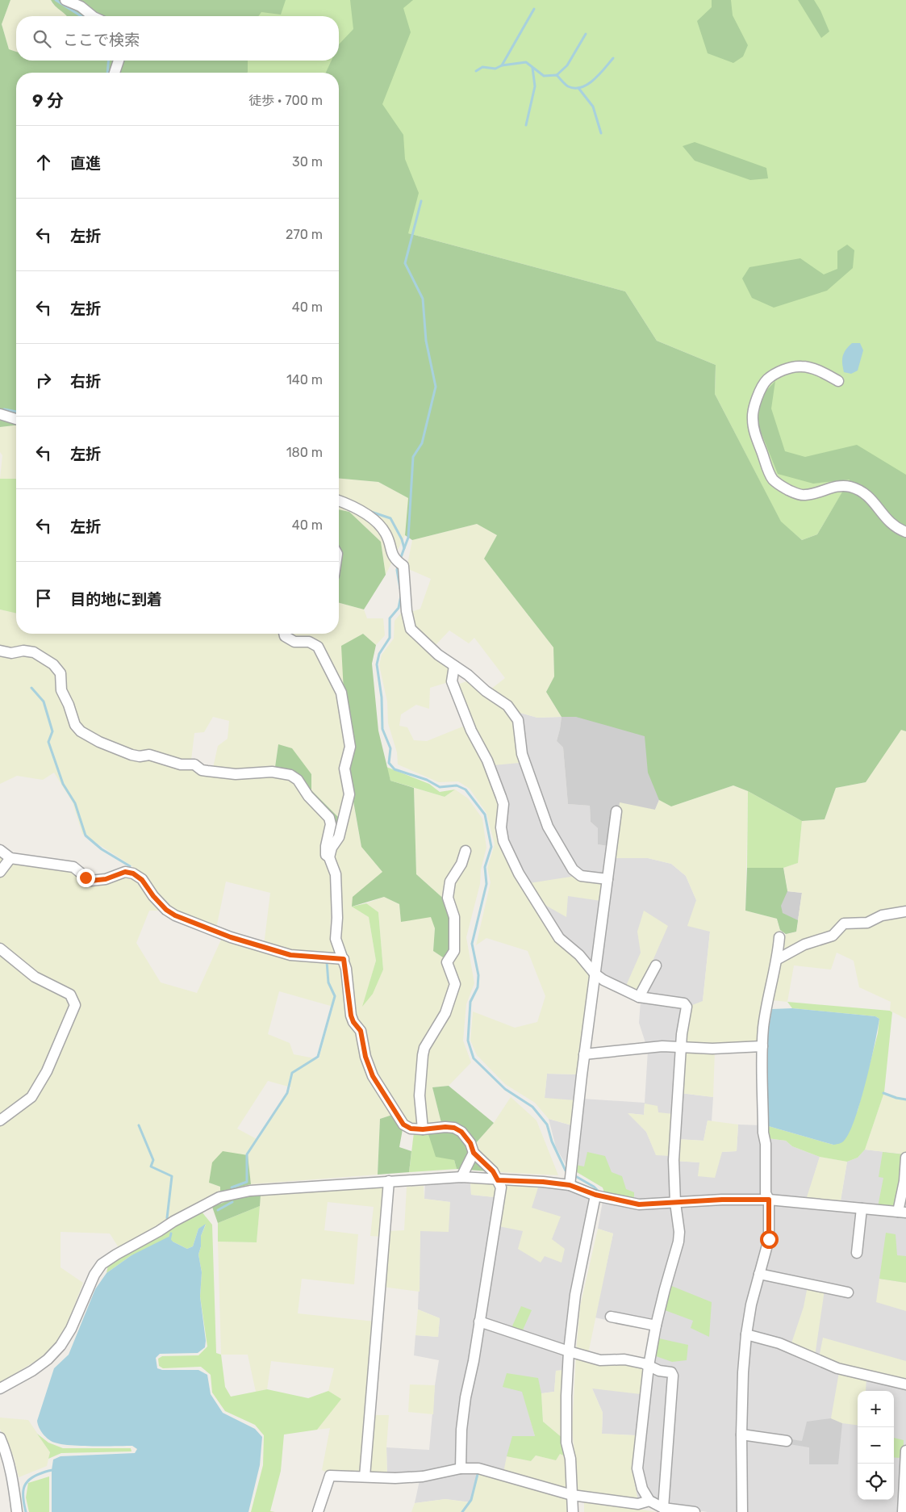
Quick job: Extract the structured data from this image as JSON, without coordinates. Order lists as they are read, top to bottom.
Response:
{
  "page": {
    "search": "ここで検索",
    "heading": ["9 分", "徒歩 · 700 m"],
    "list": [
      ["直進", "30 m"],
      ["左折", "270 m"],
      ["左折", "40 m"],
      ["右折", "140 m"],
      ["左折", "180 m"],
      ["左折", "40 m"],
      "目的地に到着"
    ],
    "map_buttons": ["+", "−"]
  }
}
